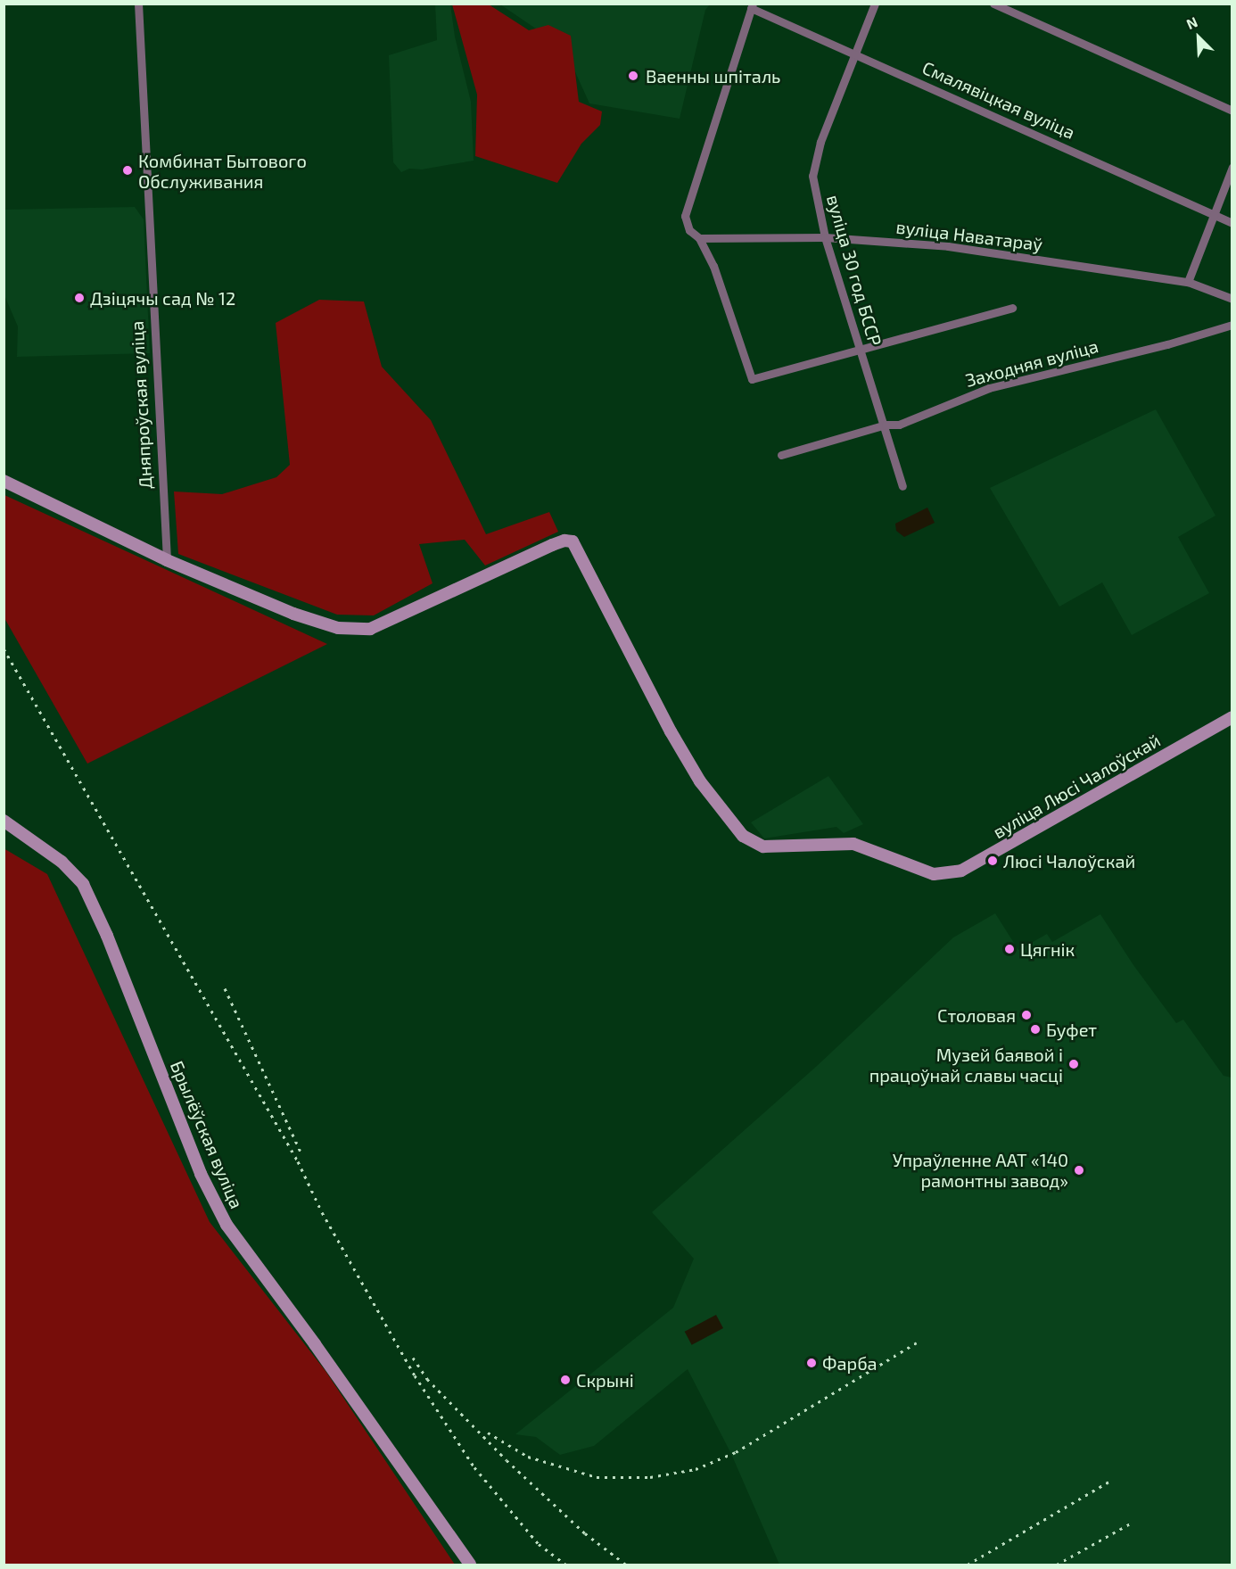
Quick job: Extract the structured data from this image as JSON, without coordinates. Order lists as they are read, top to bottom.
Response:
{
  "streets": {
    "street": [
      "Смалявіцкая вуліца",
      "вуліца Наватараў",
      "вуліца 30 год БССР",
      "Заходняя вуліца",
      "Дняпроўская вуліца",
      "вуліца Люсі Чалоўскай",
      "Брылёўская вуліца"
    ]
  },
  "crossings": [
    ["Смалявіцкая вуліца", "вуліца 30 год БССР"],
    ["вуліца Наватараў", "вуліца 30 год БССР"],
    ["вуліца 30 год БССР", "Заходняя вуліца"],
    ["Дняпроўская вуліца", "вуліца Люсі Чалоўскай"]
  ],
  "places": [
    "Ваенны шпіталь",
    "Комбинат Бытового Обслуживания",
    "Дзіцячы сад № 12",
    "Люсі Чалоўскай",
    "Цягнік",
    "Столовая",
    "Буфет",
    "Музей баявой і працоўнай славы часці",
    "Упраўленне ААТ «140 рамонтны завод»",
    "Фарба",
    "Скрыні"
  ],
  "north": "top left"
}
